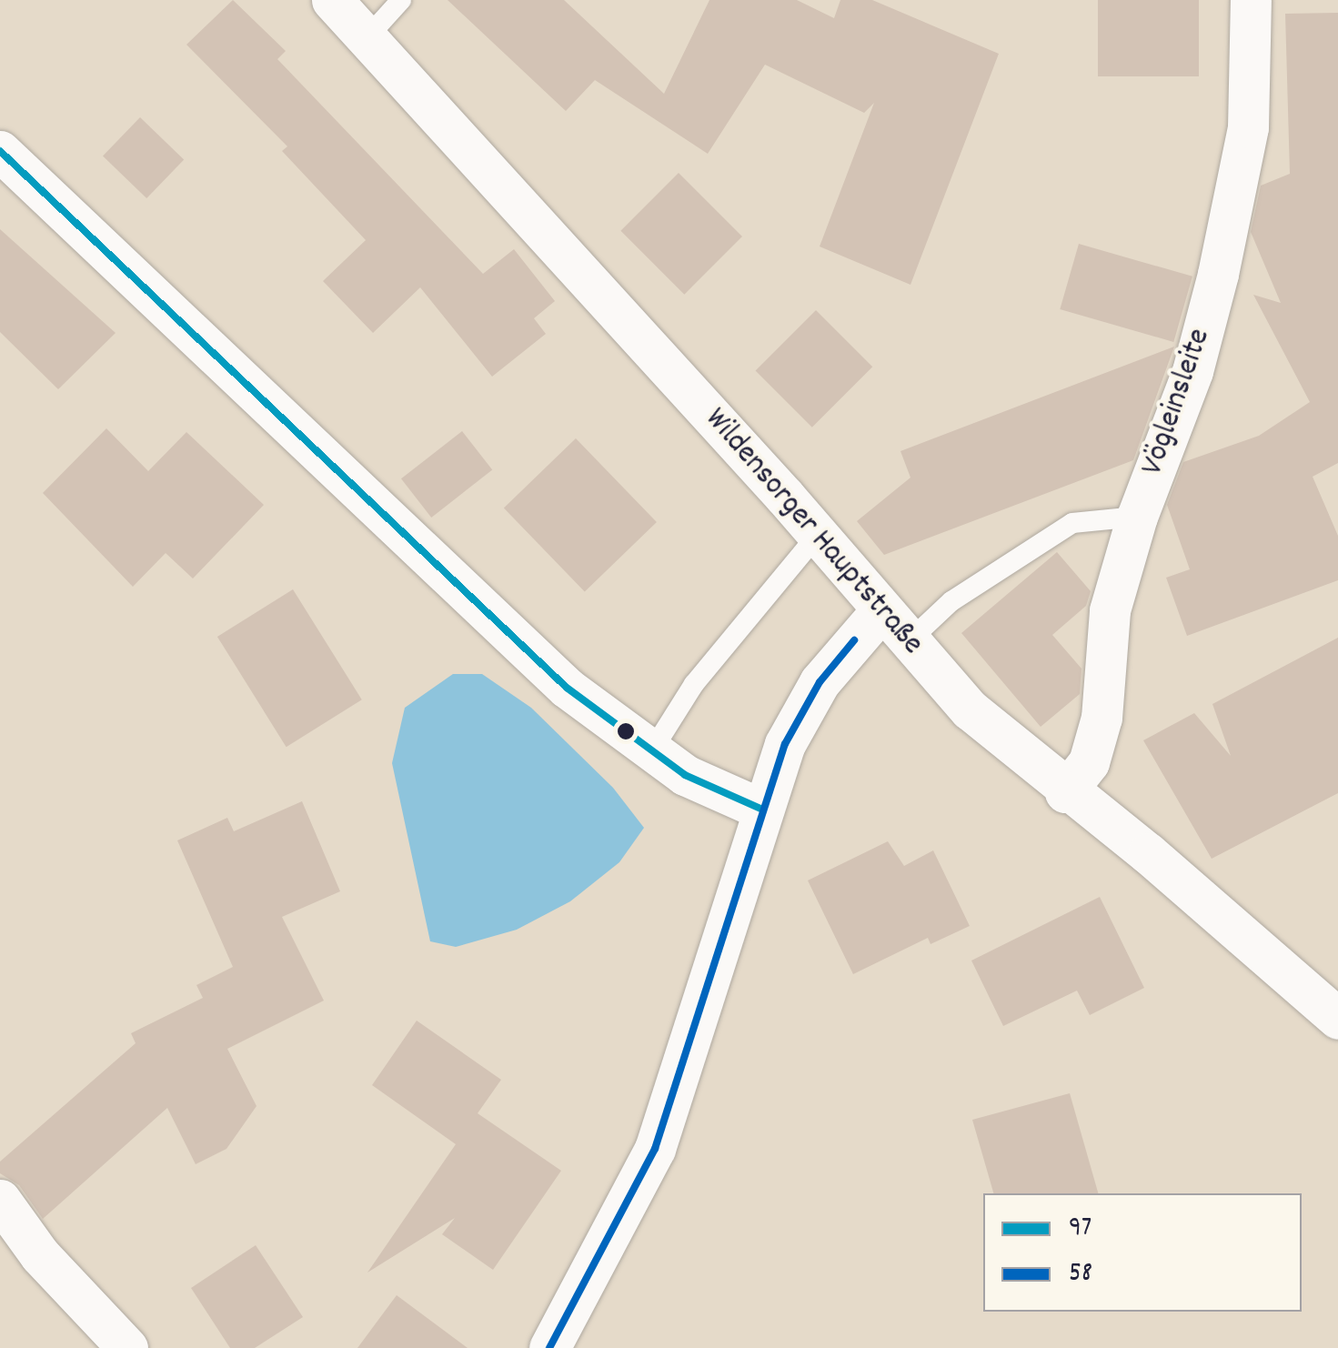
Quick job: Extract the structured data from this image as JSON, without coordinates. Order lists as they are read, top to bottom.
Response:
{
  "streets": {
    "street": ["Vögleinsleite", "Wildensorger Hauptstraße"]
  },
  "crossings": [
    ["Vögleinsleite", "Wildensorger Hauptstraße"]
  ],
  "lines": ["transit line 97", "transit line 58"],
  "legend": ["97", "58"]
}
